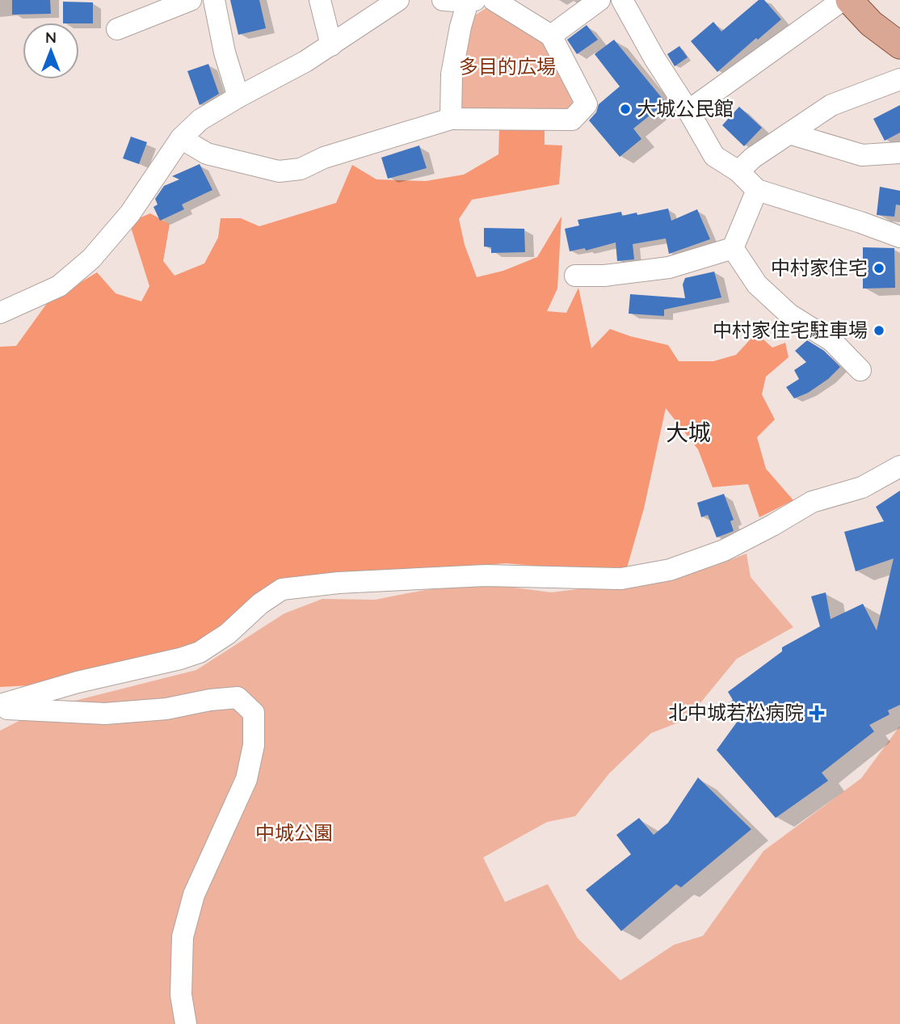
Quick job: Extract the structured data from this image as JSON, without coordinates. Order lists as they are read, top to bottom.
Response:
{
  "districts": ["大城"],
  "parks": ["多目的広場", "中城公園"],
  "places": {
    "other": ["大城公民館", "中村家住宅", "中村家住宅駐車場"],
    "health": ["北中城若松病院"]
  },
  "north": "top"
}
